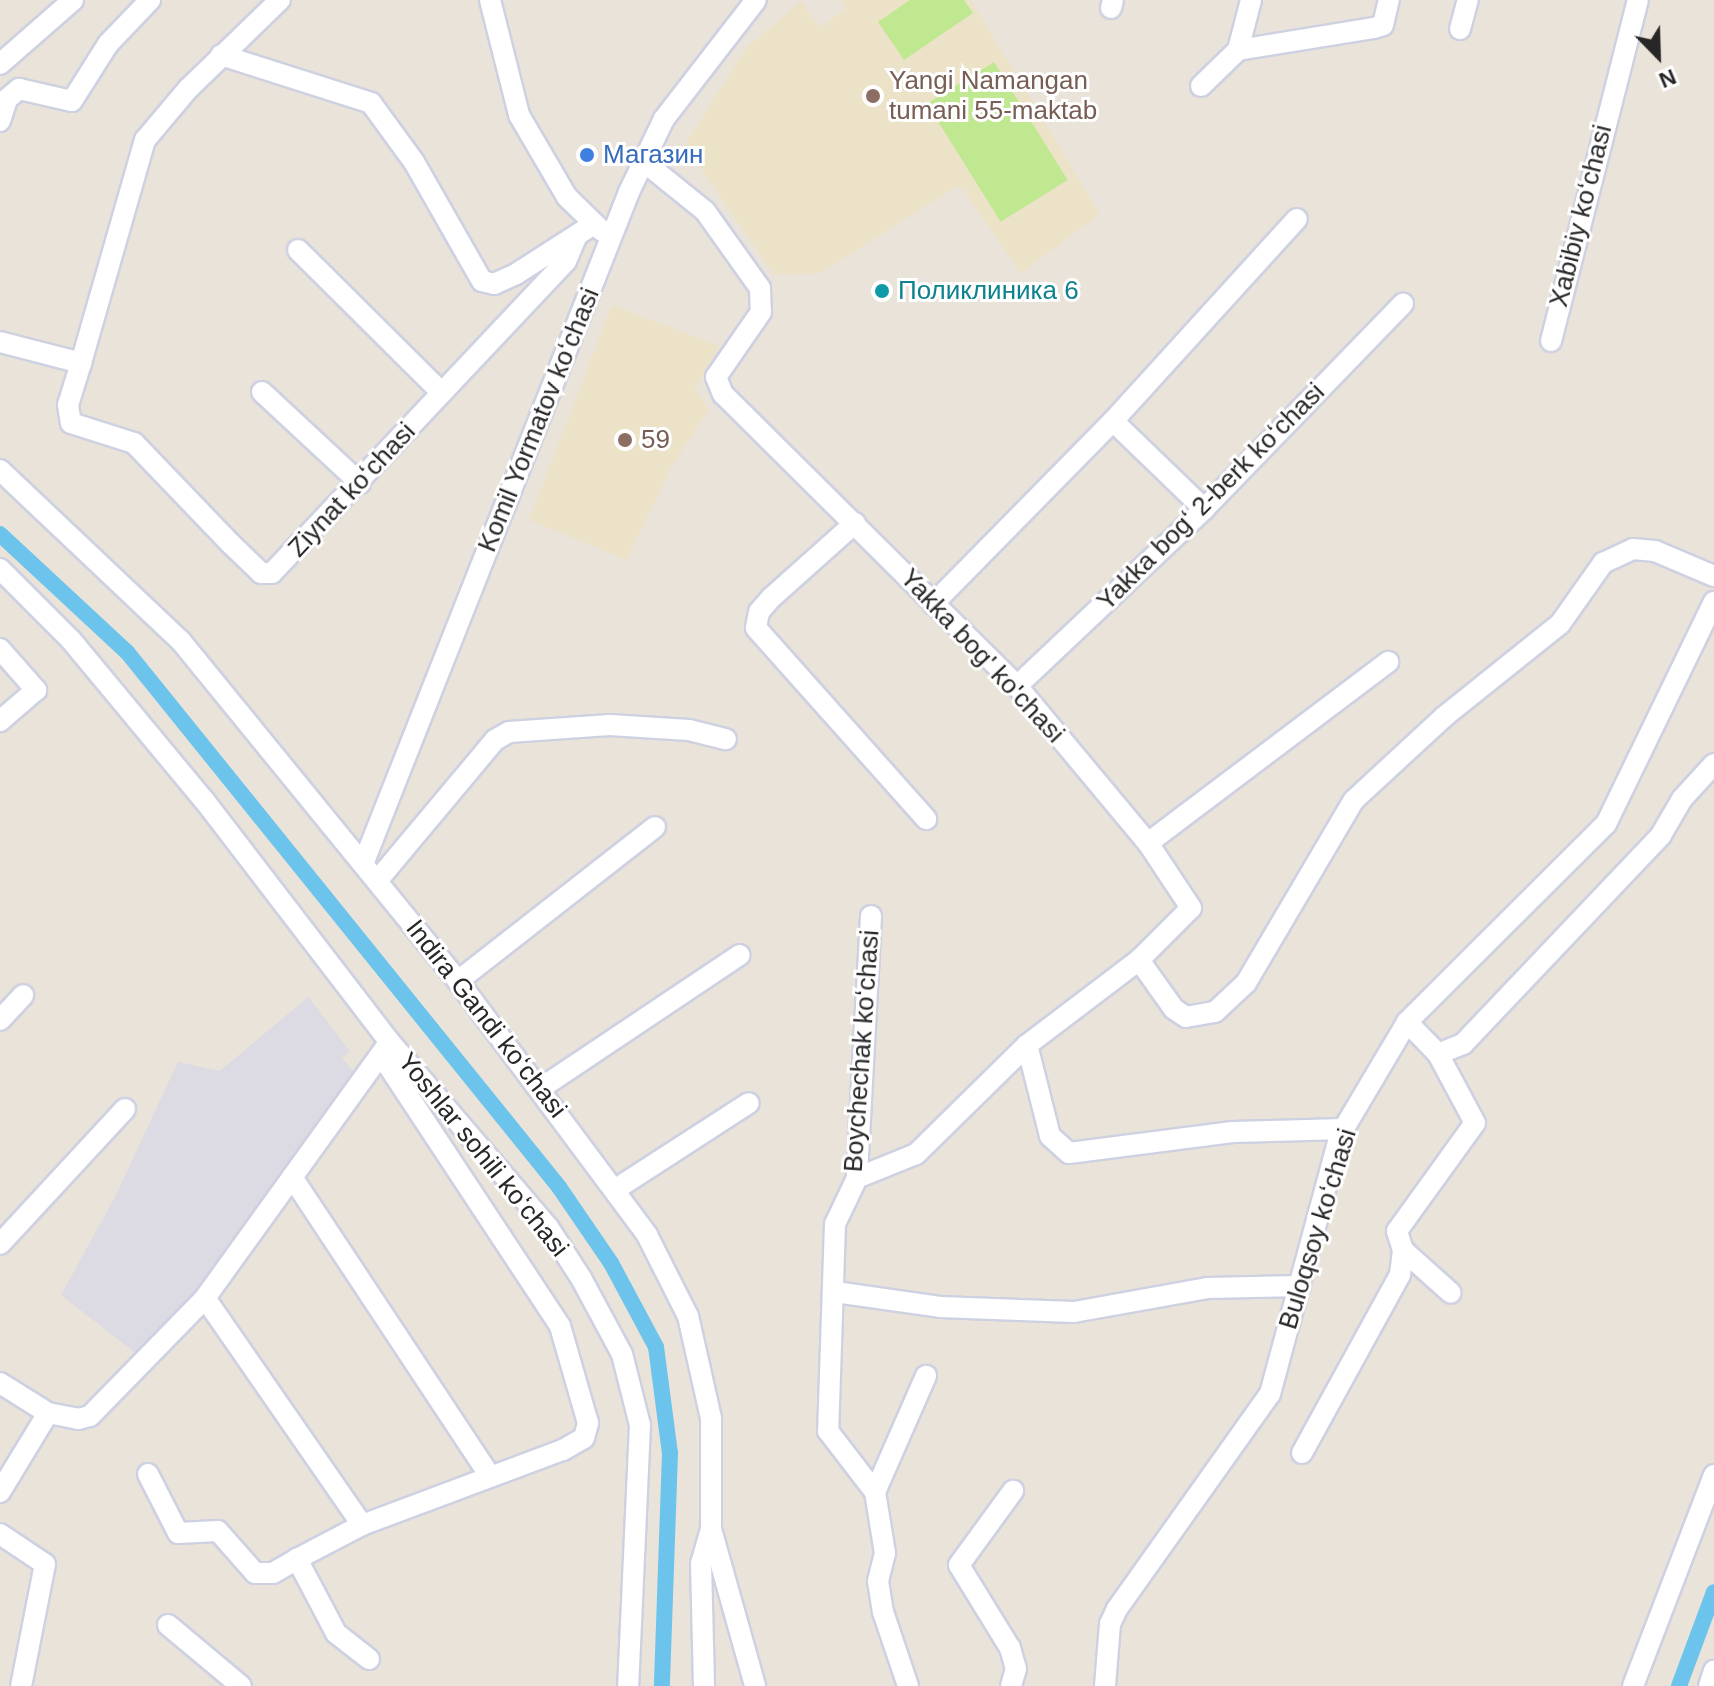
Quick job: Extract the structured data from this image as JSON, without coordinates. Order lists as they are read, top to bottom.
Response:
{
  "streets": {
    "street": [
      "Xabibiy koʻchasi",
      "Komil Yormatov koʻchasi",
      "Ziynat koʻchasi",
      "Yakka bogʻ 2-berk koʻchasi",
      "Yakka bog' ko'chasi",
      "Indira Gandi koʻchasi",
      "Boychechak koʻchasi",
      "Yoshlar sohili koʻchasi",
      "Buloqsoy koʻchasi"
    ]
  },
  "crossings": [
    ["Komil Yormatov koʻchasi", "Yakka bog' ko'chasi"],
    ["Komil Yormatov koʻchasi", "Indira Gandi koʻchasi"],
    ["Yakka bogʻ 2-berk koʻchasi", "Yakka bog' ko'chasi"],
    ["Yakka bog' ko'chasi", "Boychechak koʻchasi"]
  ],
  "places": [
    "Yangi Namangan tumani 55-maktab",
    "Магазин",
    "Поликлиника 6",
    "59"
  ],
  "north": "bottom right"
}
